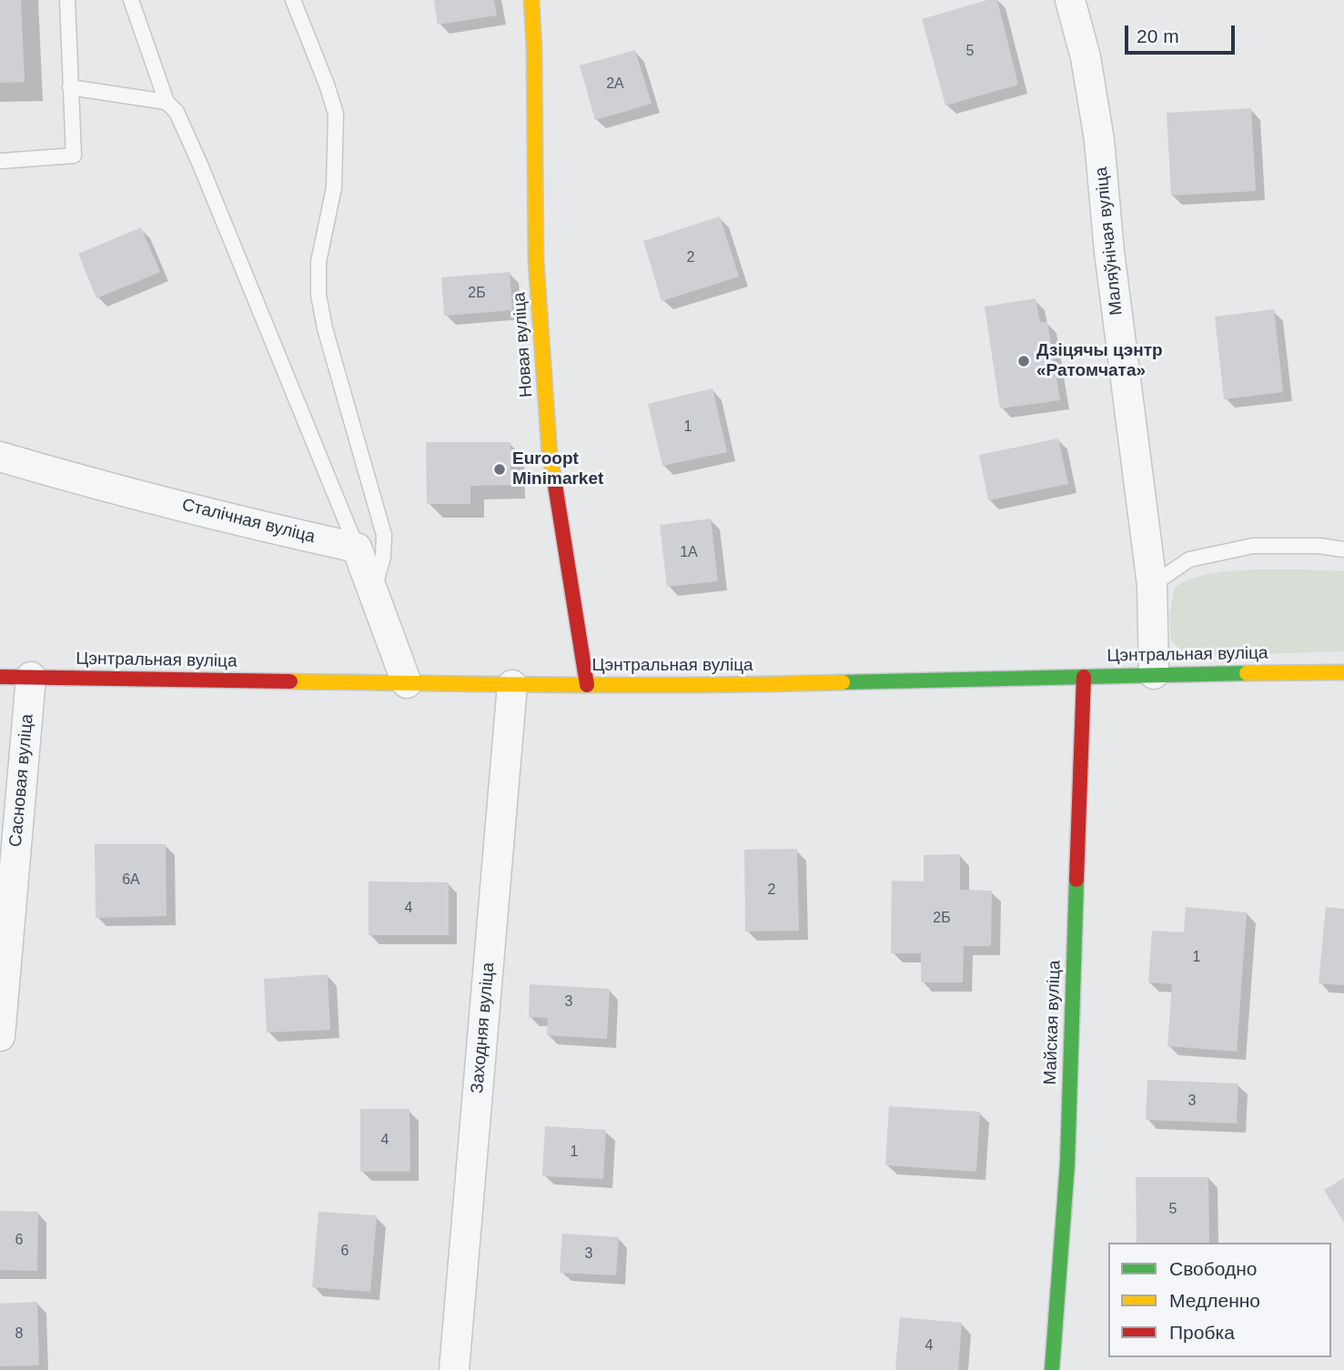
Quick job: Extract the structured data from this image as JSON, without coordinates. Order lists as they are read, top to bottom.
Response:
{
  "streets": {
    "street": [
      "Маляўнічая вуліца",
      "Новая вуліца",
      "Сталічная вуліца",
      "Цэнтральная вуліца",
      "Сасновая вуліца",
      "Майская вуліца",
      "Заходняя вуліца"
    ]
  },
  "crossings": [
    ["Маляўнічая вуліца", "Цэнтральная вуліца"],
    ["Новая вуліца", "Цэнтральная вуліца"],
    ["Цэнтральная вуліца", "Сасновая вуліца"],
    ["Цэнтральная вуліца", "Майская вуліца"],
    ["Цэнтральная вуліца", "Заходняя вуліца"]
  ],
  "places": ["Дзіцячы цэнтр «Ратомчата»", "Euroopt Minimarket"],
  "house_numbers": [
    "5",
    "2А",
    "2",
    "2Б",
    "1",
    "1А",
    "6А",
    "2",
    "4",
    "2Б",
    "1",
    "3",
    "3",
    "4",
    "1",
    "5",
    "6",
    "6",
    "3",
    "8",
    "4"
  ],
  "legend": ["Свободно", "Медленно", "Пробка"],
  "scale_bar": "20 m"
}
